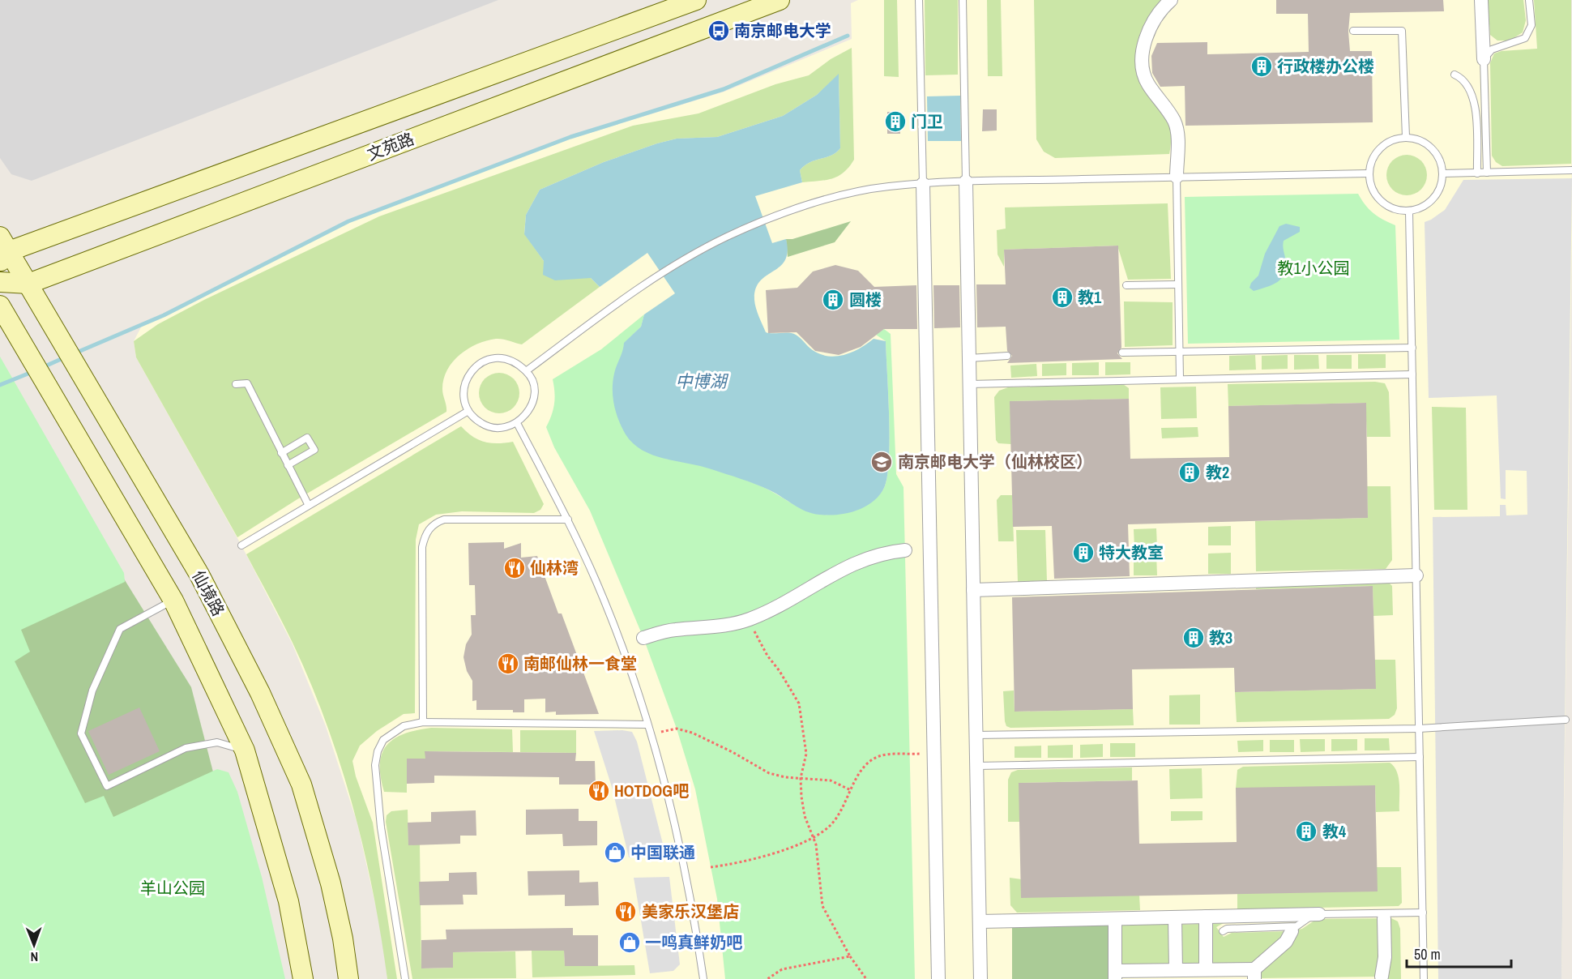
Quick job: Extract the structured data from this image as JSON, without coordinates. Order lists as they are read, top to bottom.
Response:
{
  "streets": {
    "main road": ["文苑路", "仙境路"]
  },
  "crossings": [
    ["文苑路", "仙境路"]
  ],
  "water": ["中博湖"],
  "parks": ["教1小公园", "羊山公园"],
  "places": {
    "bus stop": ["南京邮电大学"],
    "building": [
      "行政楼办公楼",
      "门卫",
      "教1",
      "圆楼",
      "教2",
      "特大教室",
      "教3",
      "教4"
    ],
    "school or university": ["南京邮电大学（仙林校区）"],
    "restaurant": [
      "仙林湾",
      "南邮仙林一食堂",
      "HOTDOG吧",
      "美家乐汉堡店"
    ],
    "shop": ["中国联通", "一鸣真鲜奶吧"]
  },
  "scale_bar": "50 m",
  "north": "bottom"
}
